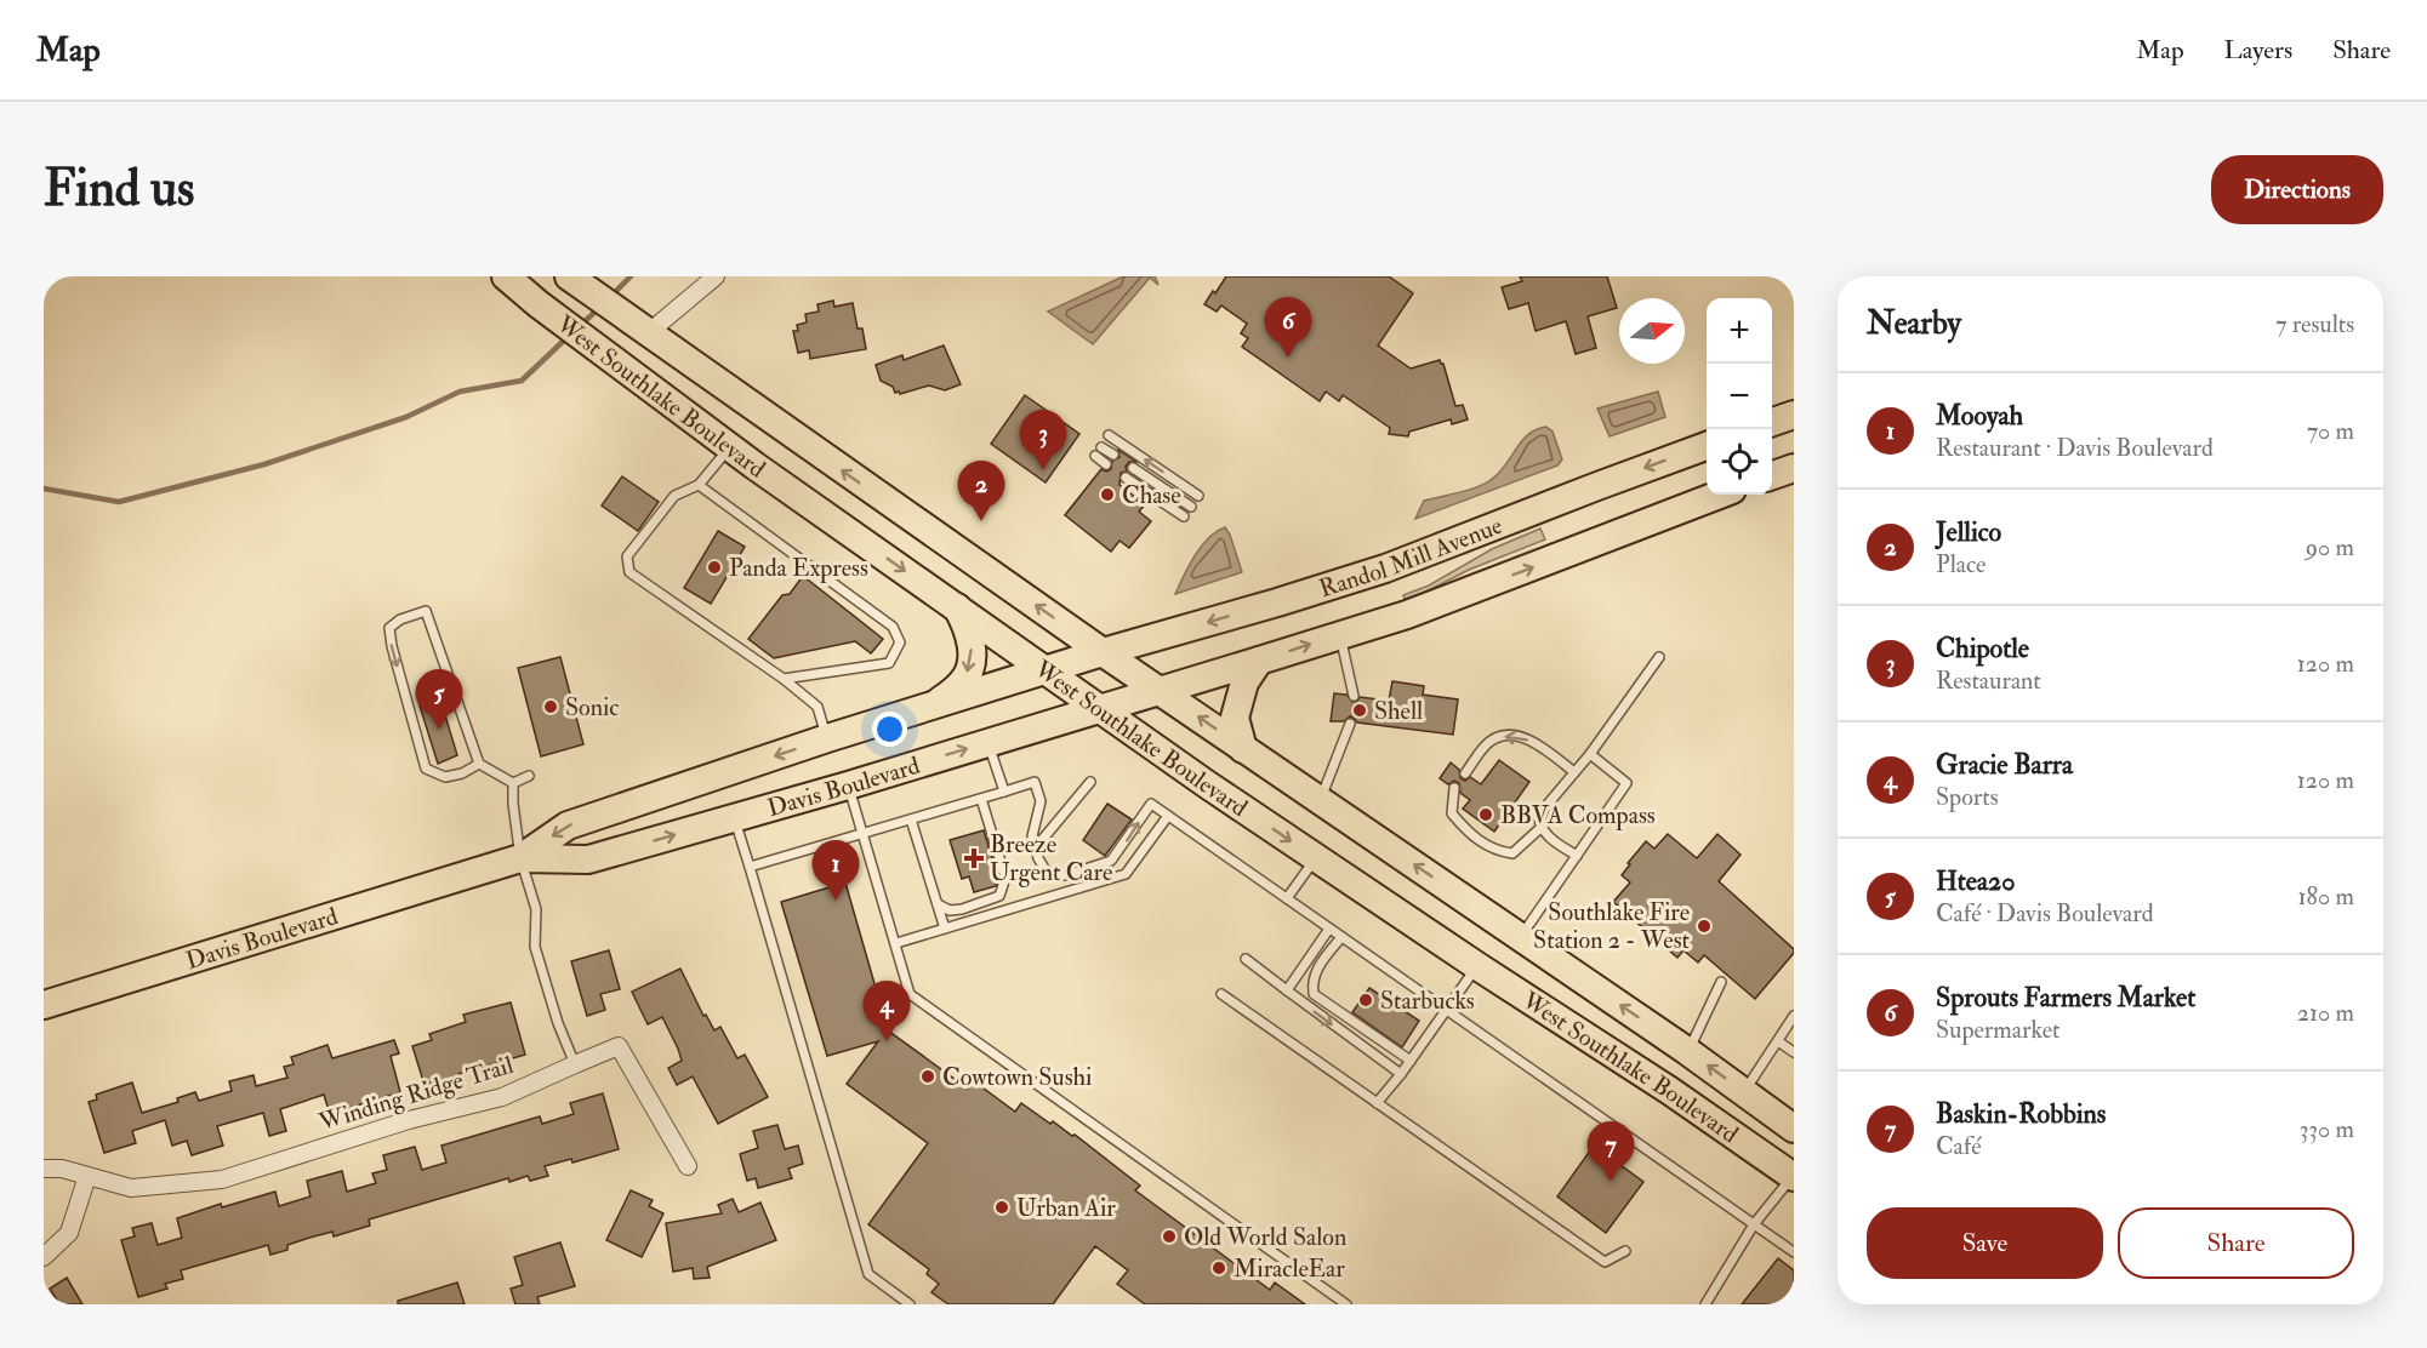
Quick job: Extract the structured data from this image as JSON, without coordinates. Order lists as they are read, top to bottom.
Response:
{
  "streets": {
    "main road": ["West Southlake Boulevard", "Randol Mill Avenue", "Davis Boulevard"],
    "street": ["Winding Ridge Trail"]
  },
  "crossings": [
    ["West Southlake Boulevard", "Randol Mill Avenue"],
    ["West Southlake Boulevard", "Davis Boulevard"],
    ["Randol Mill Avenue", "Davis Boulevard"]
  ],
  "places": {
    "other": [
      "Chase",
      "Panda Express",
      "Sonic",
      "Shell",
      "BBVA Compass",
      "Southlake Fire Station 2 - West",
      "Starbucks",
      "Cowtown Sushi",
      "Urban Air",
      "Old World Salon",
      "MiracleEar"
    ],
    "health": ["Breeze Urgent Care"]
  },
  "north": "right",
  "page": {
    "header": "Map",
    "nav": ["Map", "Layers", "Share"],
    "buttons": [
      "Directions",
      ["Save", "Share"]
    ],
    "title": "Find us",
    "heading": ["Nearby", "7 results"],
    "pins": [
      "6",
      "3",
      "2",
      "5",
      "1",
      "4",
      "7"
    ],
    "map_buttons": ["+", "−"],
    "list": [
      {
        "mark": "1",
        "name": "Mooyah",
        "note": "Restaurant · Davis Boulevard",
        "value": "70 m"
      },
      {
        "mark": "2",
        "name": "Jellico",
        "note": "Place",
        "value": "90 m"
      },
      {
        "mark": "3",
        "name": "Chipotle",
        "note": "Restaurant",
        "value": "120 m"
      },
      {
        "mark": "4",
        "name": "Gracie Barra",
        "note": "Sports",
        "value": "120 m"
      },
      {
        "mark": "5",
        "name": "Htea20",
        "note": "Café · Davis Boulevard",
        "value": "180 m"
      },
      {
        "mark": "6",
        "name": "Sprouts Farmers Market",
        "note": "Supermarket",
        "value": "210 m"
      },
      {
        "mark": "7",
        "name": "Baskin-Robbins",
        "note": "Café",
        "value": "330 m"
      }
    ]
  }
}
